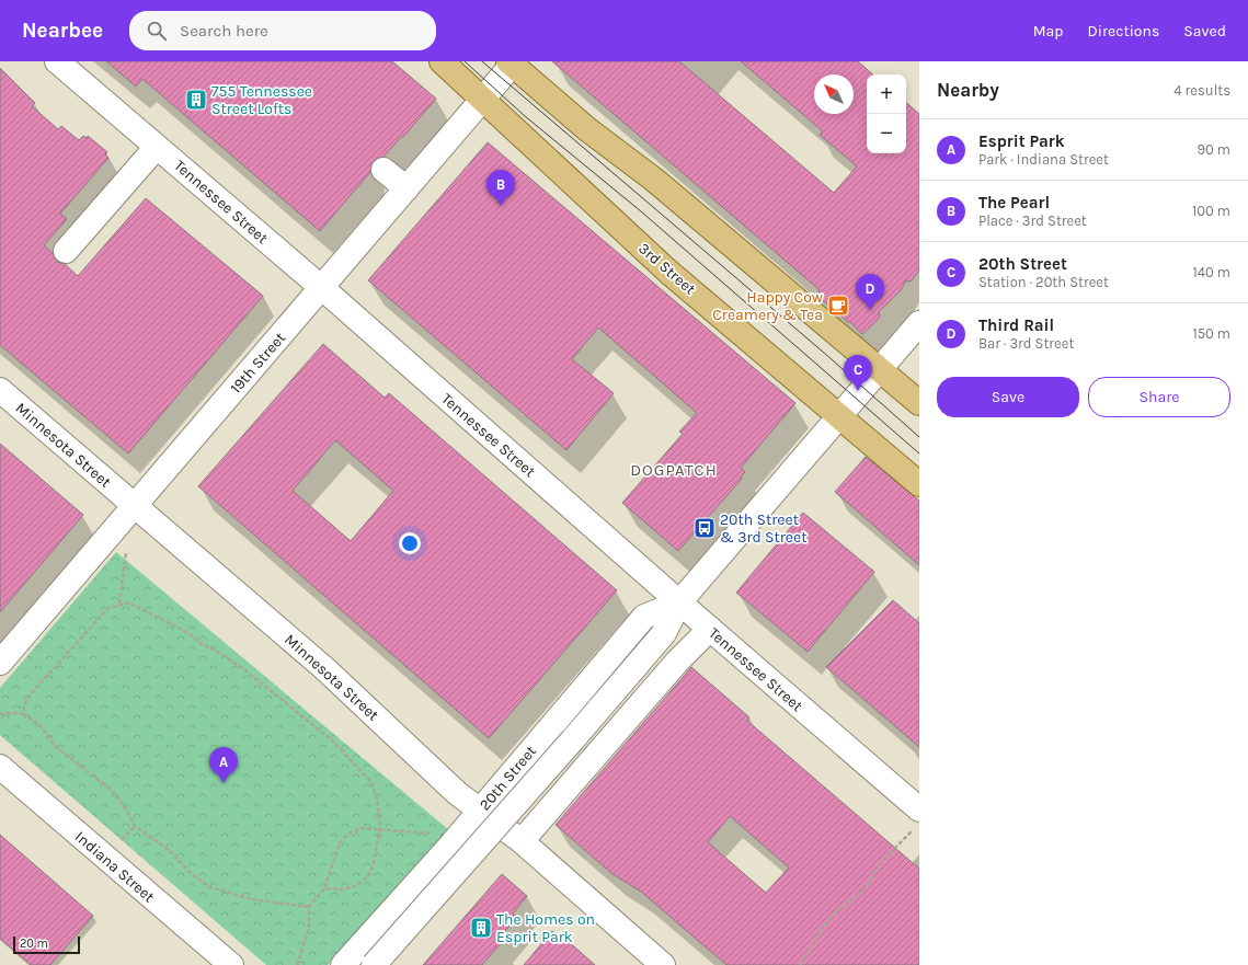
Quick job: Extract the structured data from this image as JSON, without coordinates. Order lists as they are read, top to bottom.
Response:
{
  "streets": {
    "main road": ["3rd Street"],
    "street": [
      "Tennessee Street",
      "19th Street",
      "Minnesota Street",
      "20th Street",
      "Indiana Street"
    ]
  },
  "crossings": [
    ["Tennessee Street", "19th Street"],
    ["Tennessee Street", "20th Street"],
    ["3rd Street", "19th Street"],
    ["3rd Street", "20th Street"],
    ["19th Street", "Minnesota Street"],
    ["Minnesota Street", "20th Street"]
  ],
  "districts": ["DOGPATCH"],
  "places": {
    "building": ["755 Tennessee Street Lofts", "The Homes on Esprit Park"],
    "cafe": ["Happy Cow Creamery & Tea"],
    "bus stop": ["20th Street & 3rd Street"]
  },
  "scale_bar": "20 m",
  "north": "top left",
  "page": {
    "header": "Nearbee",
    "search": "Search here",
    "nav": ["Map", "Directions", "Saved"],
    "heading": ["Nearby", "4 results"],
    "map_buttons": ["+", "−"],
    "list": [
      {
        "mark": "A",
        "name": "Esprit Park",
        "note": "Park · Indiana Street",
        "value": "90 m"
      },
      {
        "mark": "B",
        "name": "The Pearl",
        "note": "Place · 3rd Street",
        "value": "100 m"
      },
      {
        "mark": "C",
        "name": "20th Street",
        "note": "Station · 20th Street",
        "value": "140 m"
      },
      {
        "mark": "D",
        "name": "Third Rail",
        "note": "Bar · 3rd Street",
        "value": "150 m"
      }
    ],
    "pins": [
      "B",
      "D",
      "C",
      "A"
    ],
    "buttons": ["Save", "Share"],
    "scale": "20 m"
  }
}
